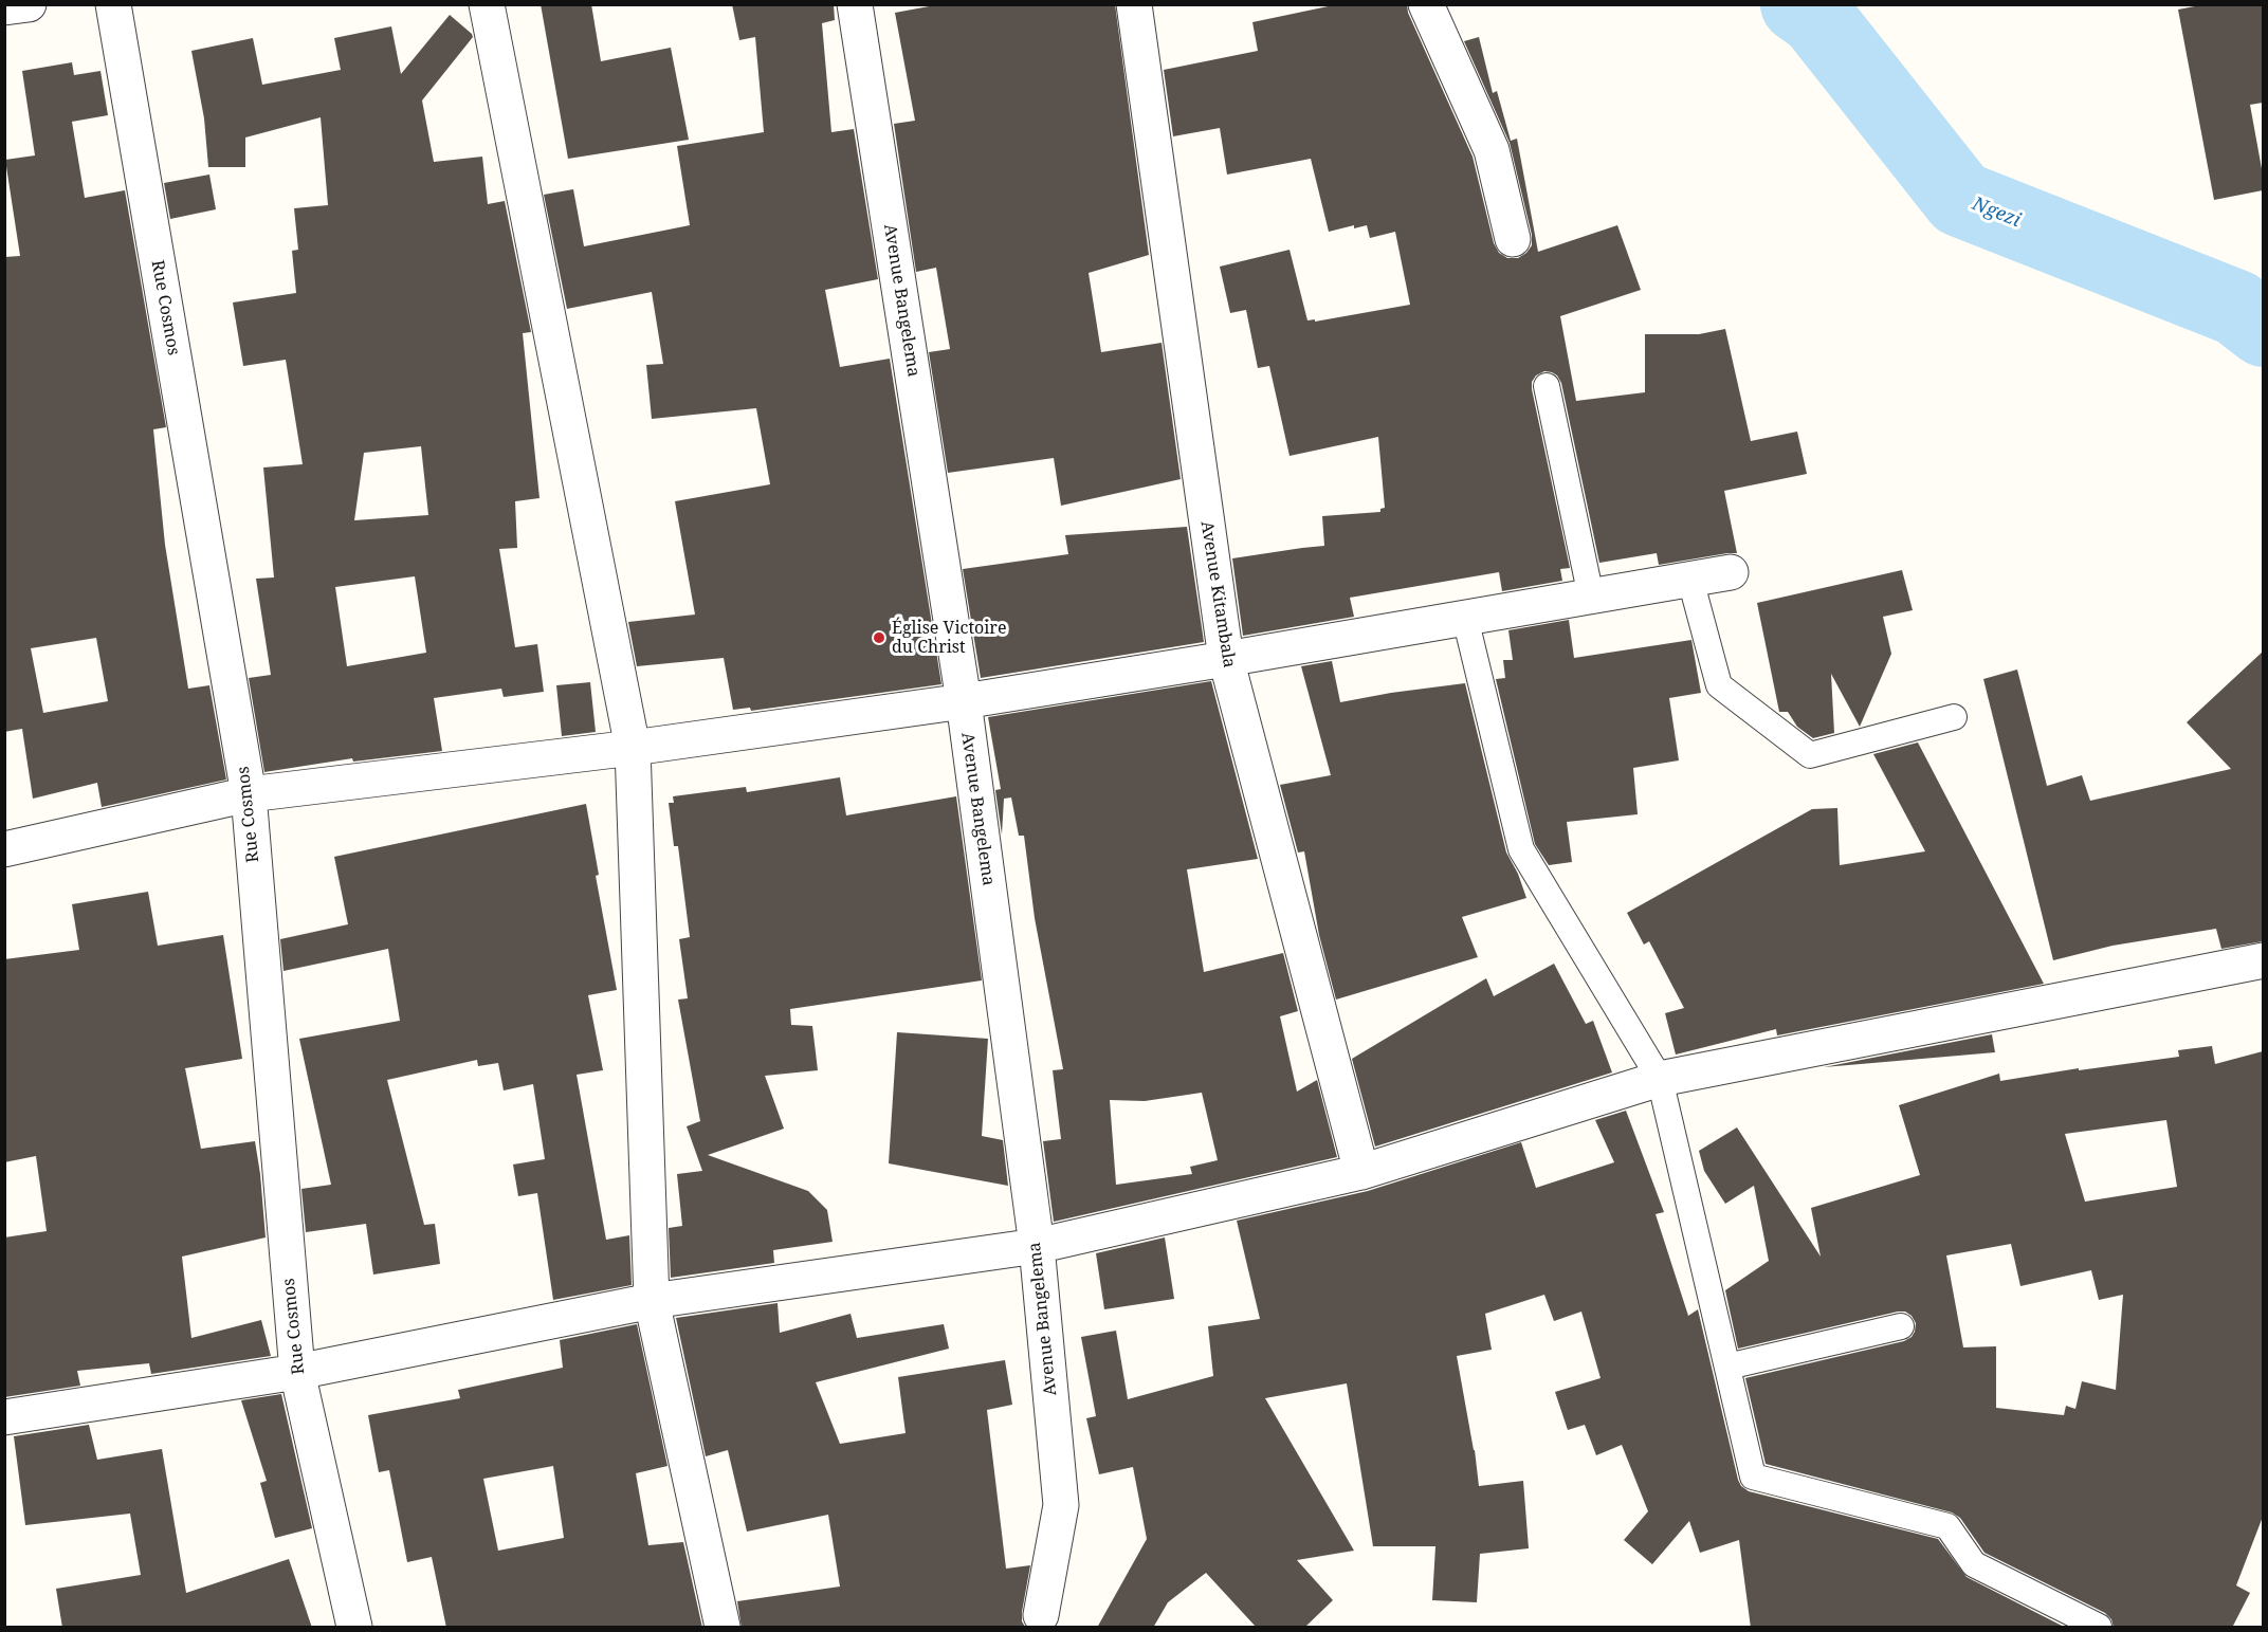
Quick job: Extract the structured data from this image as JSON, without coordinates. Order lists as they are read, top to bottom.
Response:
{
  "streets": {
    "street": ["Avenue Bangelema", "Rue Cosmos", "Avenue Kitambala"]
  },
  "water": ["Ngezi"],
  "places": ["Église Victoire du Christ"]
}
